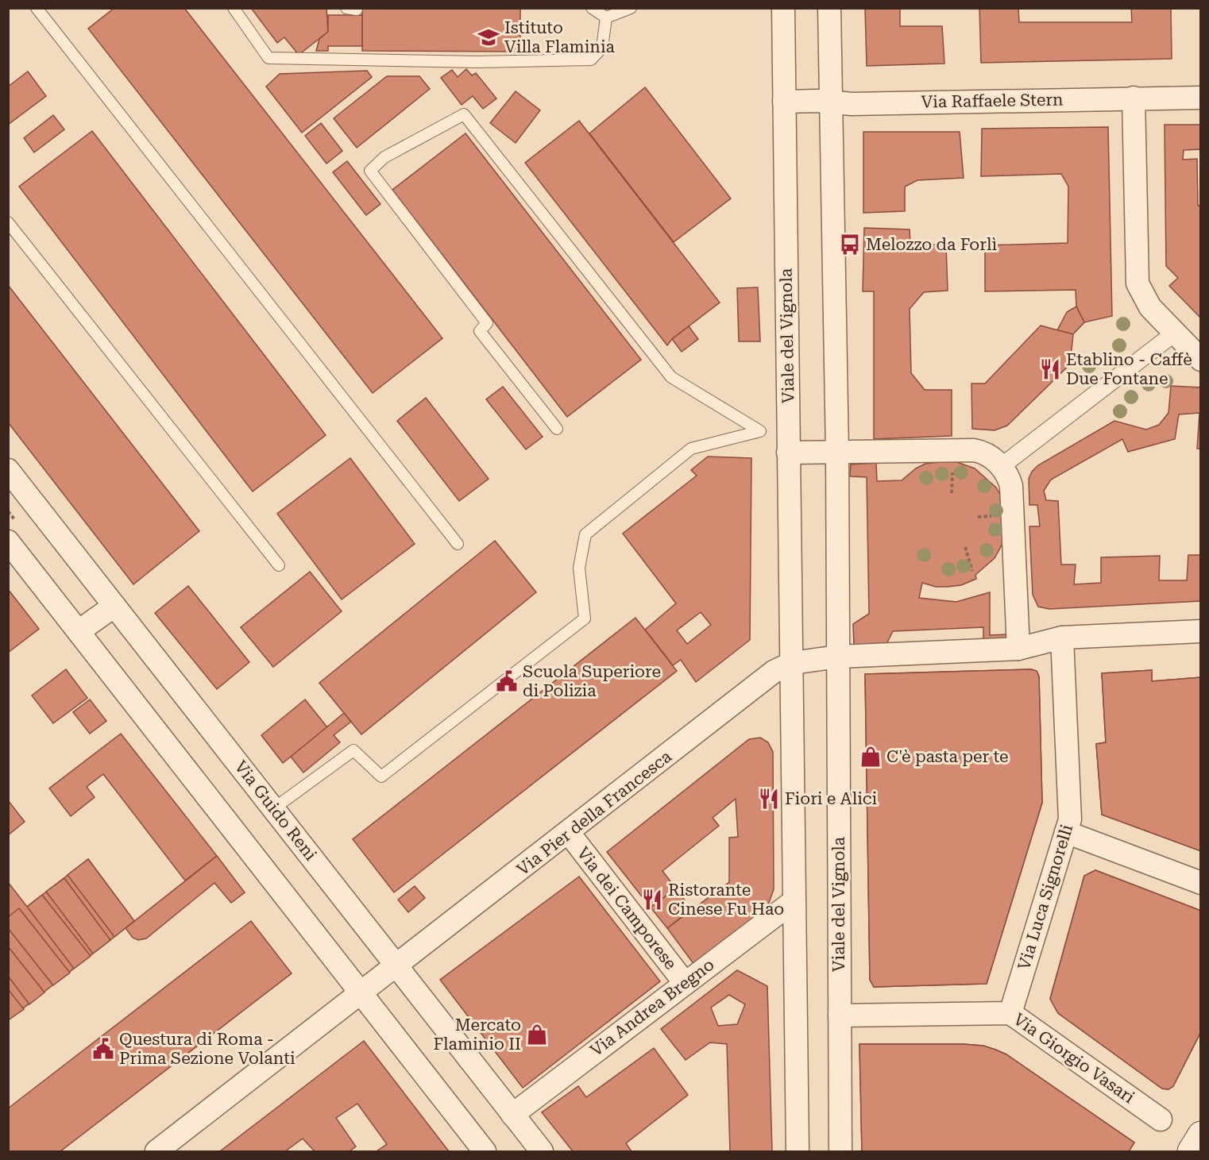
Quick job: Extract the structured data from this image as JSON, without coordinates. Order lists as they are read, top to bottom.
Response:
{
  "streets": {
    "street": [
      "Via Raffaele Stern",
      "Viale del Vignola",
      "Via Guido Reni",
      "Via Pier della Francesca",
      "Via Luca Signorelli",
      "Via dei Camporese",
      "Via Andrea Bregno",
      "Via Giorgio Vasari"
    ]
  },
  "crossings": [
    ["Via Raffaele Stern", "Viale del Vignola"],
    ["Viale del Vignola", "Via Pier della Francesca"],
    ["Viale del Vignola", "Via Andrea Bregno"],
    ["Viale del Vignola", "Via Giorgio Vasari"],
    ["Via Guido Reni", "Via Pier della Francesca"],
    ["Via Guido Reni", "Via Andrea Bregno"],
    ["Via Pier della Francesca", "Via dei Camporese"],
    ["Via Luca Signorelli", "Via Giorgio Vasari"],
    ["Via dei Camporese", "Via Andrea Bregno"]
  ],
  "places": {
    "school or university": ["Istituto Villa Flaminia"],
    "bus stop": ["Melozzo da Forlì"],
    "restaurant": ["Etablino - Caffè Due Fontane", "Fiori e Alici", "Ristorante Cinese Fu Hao"],
    "public building": ["Scuola Superiore di Polizia", "Questura di Roma - Prima Sezione Volanti"],
    "shop": ["C'è pasta per te", "Mercato Flaminio II"]
  }
}
